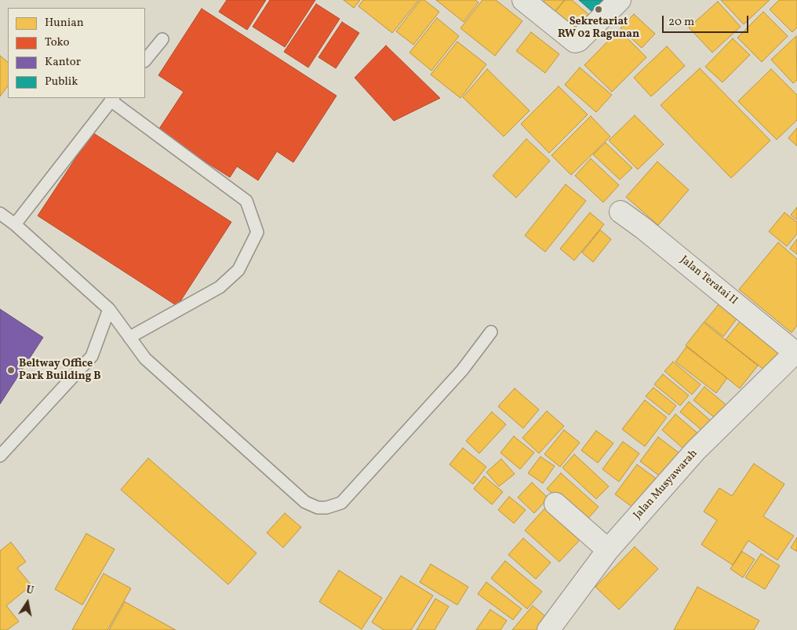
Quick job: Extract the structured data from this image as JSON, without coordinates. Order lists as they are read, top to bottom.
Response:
{
  "streets": {
    "street": ["Jalan Teratai II", "Jalan Musyawarah"]
  },
  "crossings": [
    ["Jalan Teratai II", "Jalan Musyawarah"]
  ],
  "places": ["Sekretariat RW 02 Ragunan", "Beltway Office Park Building B"],
  "legend": [
    "Hunian",
    "Toko",
    "Kantor",
    "Publik"
  ],
  "scale_bar": "20 m",
  "north": "top"
}
